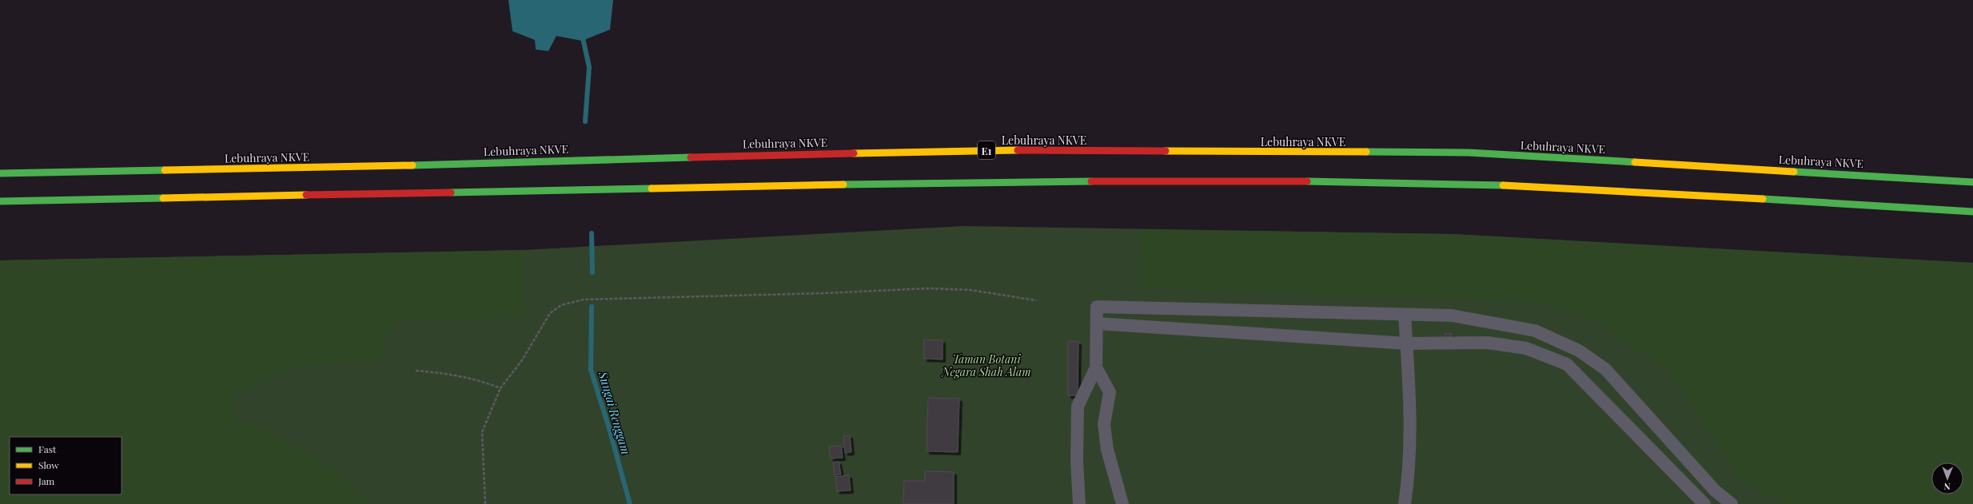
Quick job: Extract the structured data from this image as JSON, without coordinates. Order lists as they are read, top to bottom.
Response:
{
  "streets": {
    "highway": ["Lebuhraya NKVE", "E1"]
  },
  "water": ["Sungai Renggam"],
  "parks": ["Taman Botani Negara Shah Alam"],
  "legend": ["Fast", "Slow", "Jam"],
  "north": "bottom"
}
